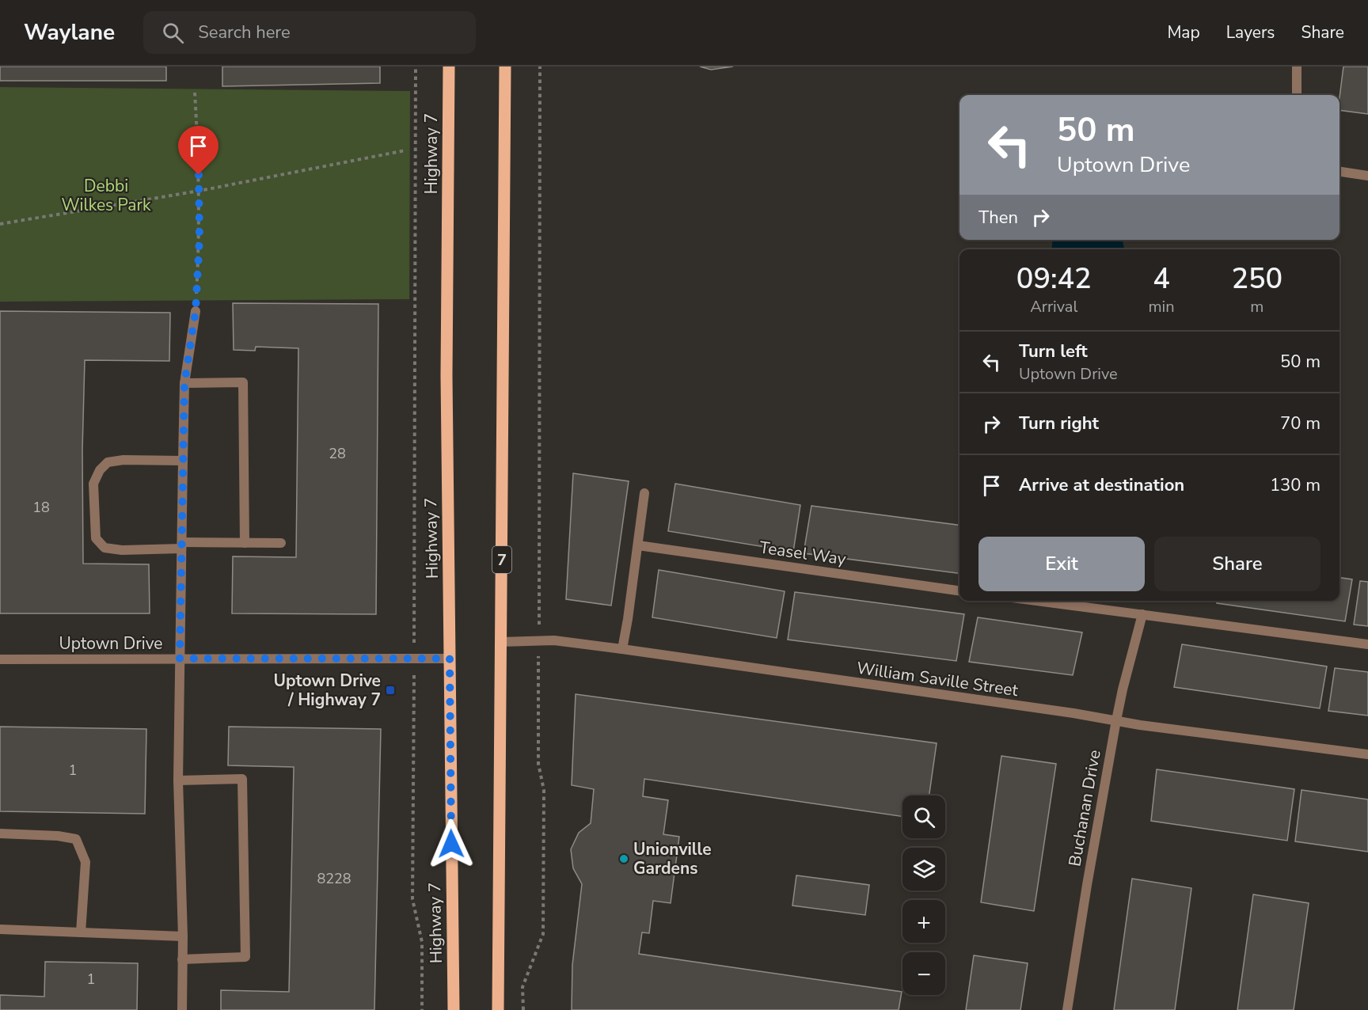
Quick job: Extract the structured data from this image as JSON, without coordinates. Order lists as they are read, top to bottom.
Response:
{
  "streets": {
    "main road": ["Highway 7", "7"],
    "street": [
      "Teasel Way",
      "Uptown Drive",
      "William Saville Street",
      "Buchanan Drive"
    ]
  },
  "crossings": [
    ["Highway 7", "Uptown Drive"],
    ["7", "William Saville Street"],
    ["William Saville Street", "Buchanan Drive"]
  ],
  "parks": ["Debbi Wilkes Park"],
  "places": {
    "transit": ["Uptown Drive / Highway 7"],
    "other": ["Unionville Gardens"]
  },
  "house_numbers": [
    "28",
    "18",
    "1",
    "8228",
    "1"
  ],
  "page": {
    "header": "Waylane",
    "search": "Search here",
    "nav": ["Map", "Layers", "Share"],
    "turn": ["50 m", "Uptown Drive"],
    "then": "Then",
    "eta": [
      "09:42",
      "Arrival",
      "4",
      "min",
      "250",
      "m"
    ],
    "list": [
      {
        "name": "Turn left",
        "note": "Uptown Drive",
        "value": "50 m"
      },
      {
        "name": "Turn right",
        "value": "70 m"
      },
      {
        "name": "Arrive at destination",
        "value": "130 m"
      }
    ],
    "buttons": ["Exit", "Share"],
    "map_buttons": ["+", "−"]
  }
}
